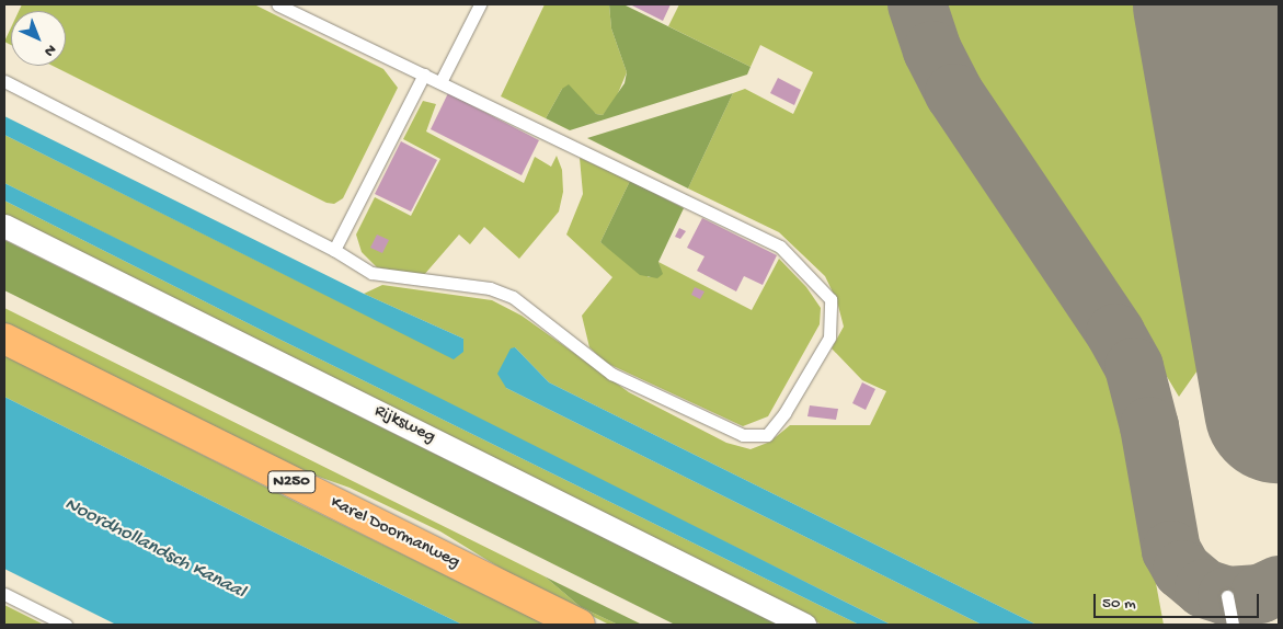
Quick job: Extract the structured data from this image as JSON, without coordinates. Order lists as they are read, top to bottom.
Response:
{
  "streets": {
    "main road": ["N250", "Karel Doormanweg"],
    "street": ["Rijksweg"]
  },
  "water": ["Noordhollandsch Kanaal"],
  "scale_bar": "50 m",
  "north": "bottom right"
}
